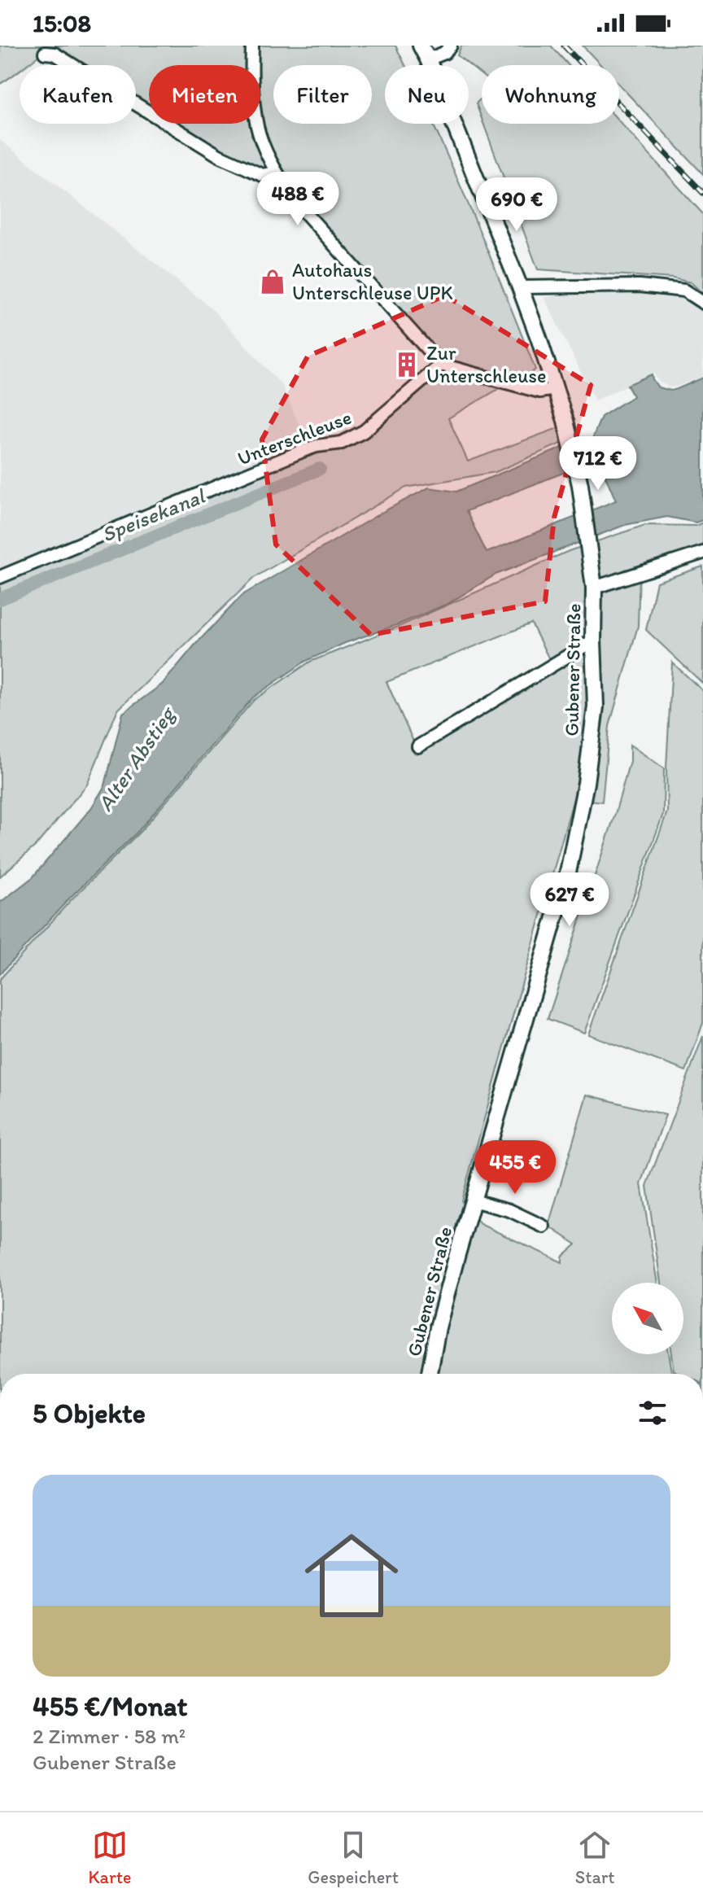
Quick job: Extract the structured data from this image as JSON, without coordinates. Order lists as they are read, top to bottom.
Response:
{
  "streets": {
    "main road": ["Gubener Straße"],
    "street": ["Unterschleuse"]
  },
  "water": ["Speisekanal", "Alter Abstieg"],
  "places": {
    "shop": ["Autohaus Unterschleuse UPK"],
    "building": ["Zur Unterschleuse"]
  },
  "north": "top left",
  "page": {
    "status": "15:08",
    "chip": [
      "Kaufen",
      "Mieten",
      "Filter",
      "Neu",
      "Wohnung"
    ],
    "price": [
      "488 €",
      "690 €",
      "712 €",
      "627 €",
      "455 €"
    ],
    "heading": "5 Objekte",
    "list": [
      {
        "name": "455 €/Monat",
        "note": "2 Zimmer · 58 m² · Gubener Straße"
      }
    ],
    "tabs": ["Karte", "Gespeichert", "Start"]
  }
}
